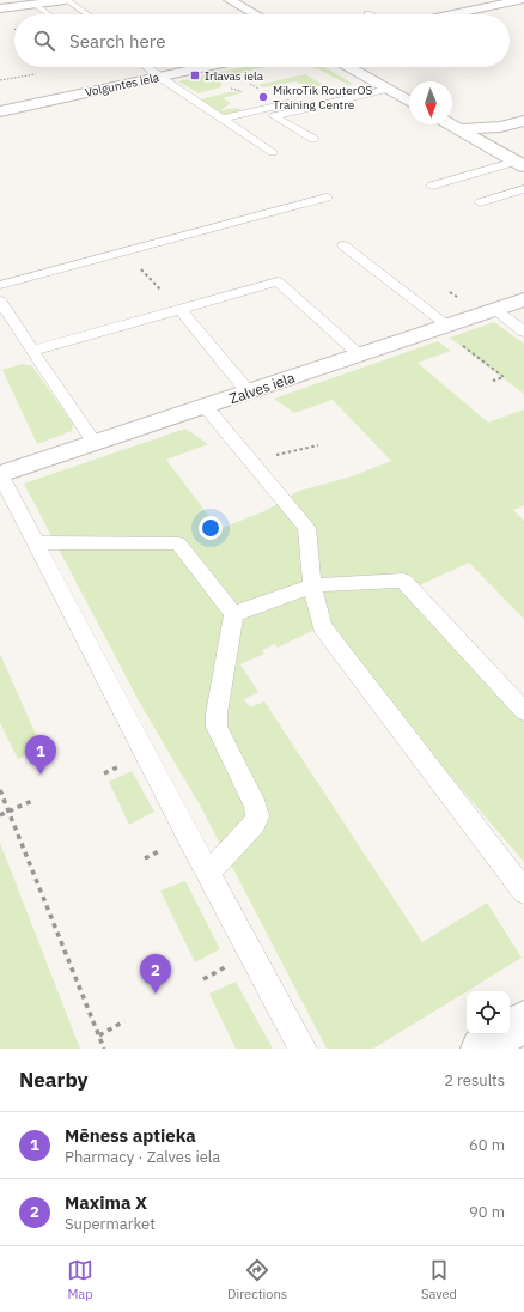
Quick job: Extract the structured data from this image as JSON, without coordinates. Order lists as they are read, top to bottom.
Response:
{
  "streets": {
    "street": ["Volguntes iela", "Zalves iela"]
  },
  "places": {
    "transit": ["Irlavas iela"],
    "other": ["MikroTik RouterOS Training Centre"]
  },
  "north": "bottom",
  "page": {
    "search": "Search here",
    "pins": ["1", "2"],
    "heading": ["Nearby", "2 results"],
    "list": [
      {
        "mark": "1",
        "name": "Mēness aptieka",
        "note": "Pharmacy · Zalves iela",
        "value": "60 m"
      },
      {
        "mark": "2",
        "name": "Maxima X",
        "note": "Supermarket",
        "value": "90 m"
      }
    ],
    "nav": ["Map", "Directions", "Saved"]
  }
}
